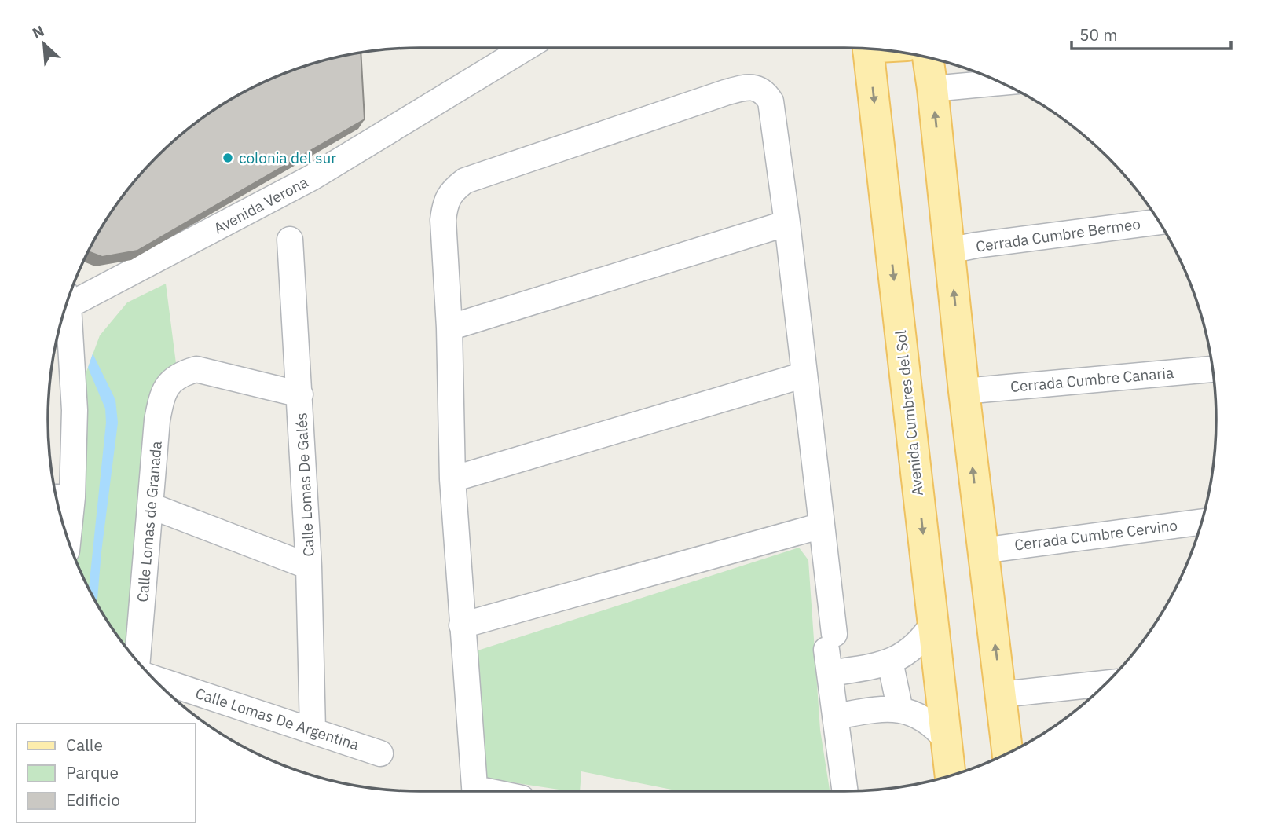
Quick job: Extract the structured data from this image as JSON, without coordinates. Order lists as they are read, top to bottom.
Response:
{
  "streets": {
    "main road": ["Avenida Cumbres del Sol"],
    "street": [
      "Avenida Verona",
      "Cerrada Cumbre Bermeo",
      "Cerrada Cumbre Canaria",
      "Calle Lomas De Galés",
      "Calle Lomas de Granada",
      "Cerrada Cumbre Cervino",
      "Calle Lomas De Argentina"
    ]
  },
  "crossings": [
    ["Calle Lomas De Galés", "Calle Lomas de Granada"],
    ["Calle Lomas De Galés", "Calle Lomas De Argentina"]
  ],
  "places": ["colonia del sur"],
  "legend": ["Calle", "Parque", "Edificio"],
  "scale_bar": "50 m",
  "north": "top left"
}
